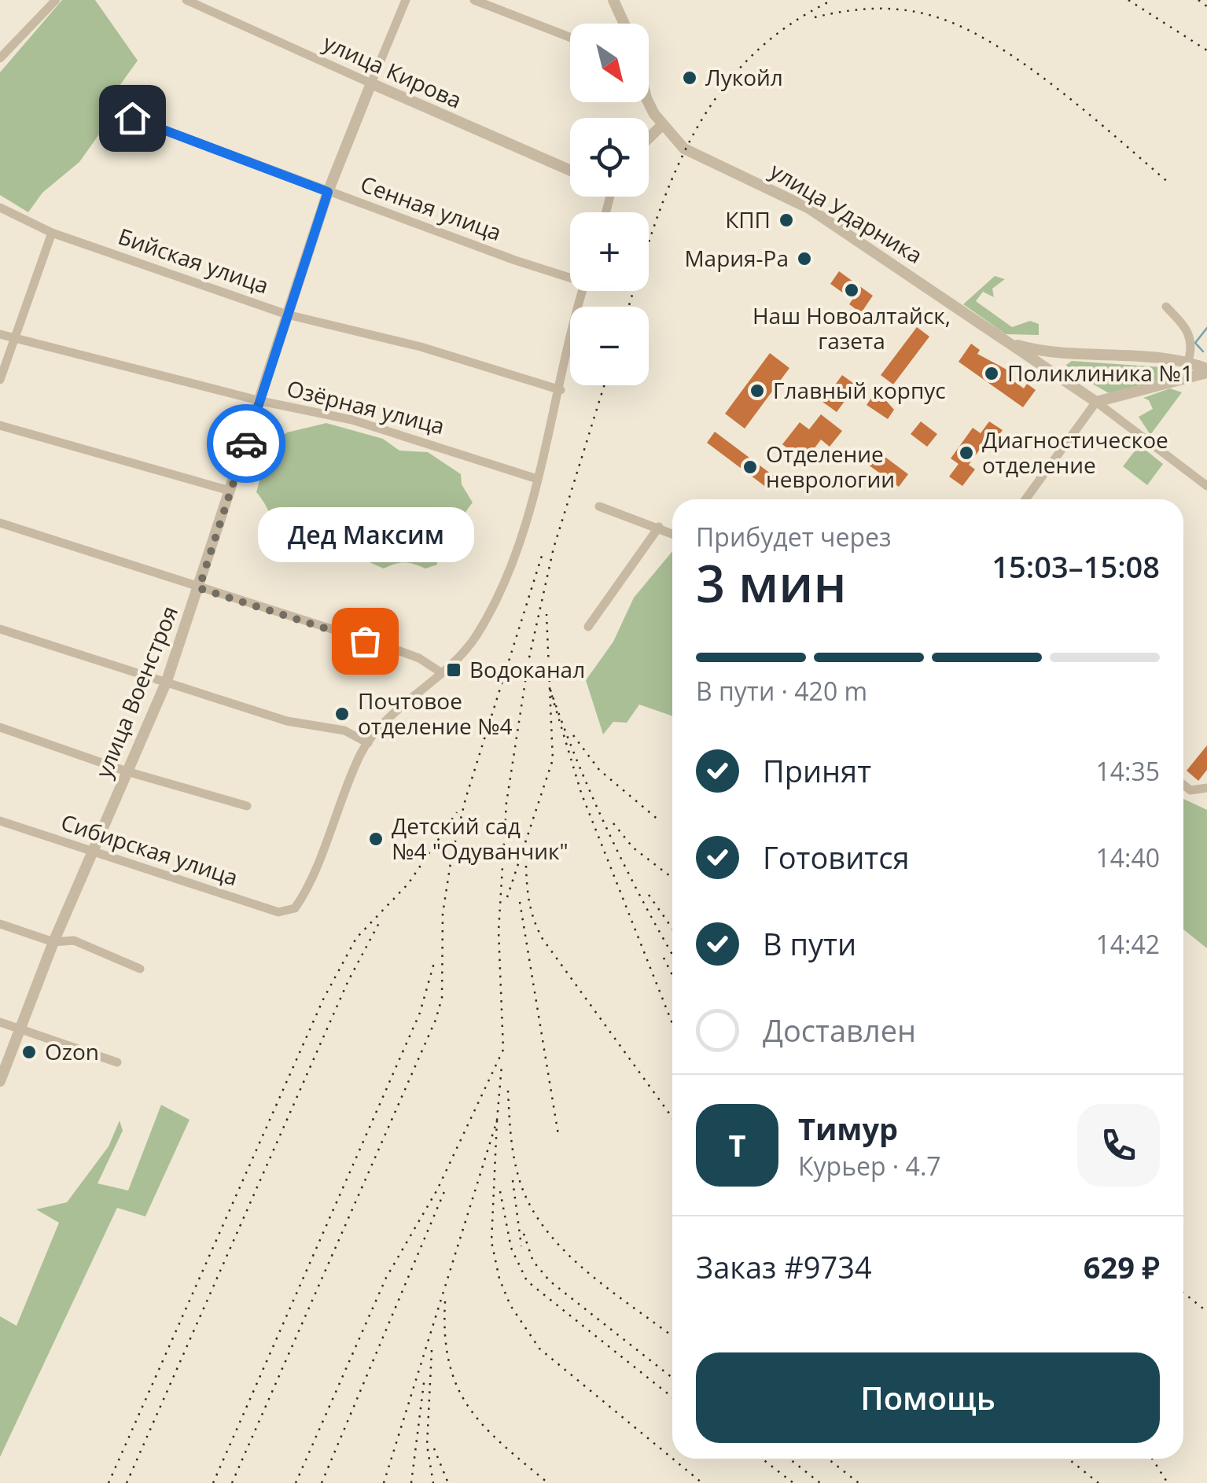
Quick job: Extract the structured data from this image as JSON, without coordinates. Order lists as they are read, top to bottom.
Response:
{
  "streets": {
    "street": [
      "улица Кирова",
      "Сенная улица",
      "улица Ударника",
      "Бийская улица",
      "Озёрная улица",
      "улица Военстроя",
      "Сибирская улица"
    ]
  },
  "crossings": [
    ["улица Кирова", "улица Военстроя"],
    ["Сенная улица", "улица Военстроя"],
    ["Бийская улица", "улица Военстроя"],
    ["Озёрная улица", "улица Военстроя"],
    ["улица Военстроя", "Сибирская улица"]
  ],
  "places": {
    "other": [
      "Лукойл",
      "КПП",
      "Мария-Ра",
      "Наш Новоалтайск, газета",
      "Поликлиника №1",
      "Главный корпус",
      "Диагностическое отделение",
      "Отделение неврологии",
      "Дед Максим",
      "Почтовое отделение №4",
      "Детский сад №4 \"Одуванчик\"",
      "Ozon"
    ],
    "transit": ["Водоканал"]
  },
  "north": "bottom right",
  "page": {
    "map_buttons": ["+", "−"],
    "heading": ["3 мин", "Прибудет через", "15:03–15:08"],
    "panel": [
      "Тимур",
      "Курьер · 4.7",
      "Заказ #9734",
      "629 ₽"
    ],
    "bubble": "Дед Максим",
    "bar": "В пути · 420 m",
    "list": [
      ["Принят", "14:35"],
      ["Готовится", "14:40"],
      ["В пути", "14:42"],
      "Доставлен"
    ],
    "round": "Т",
    "buttons": "Помощь"
  }
}
